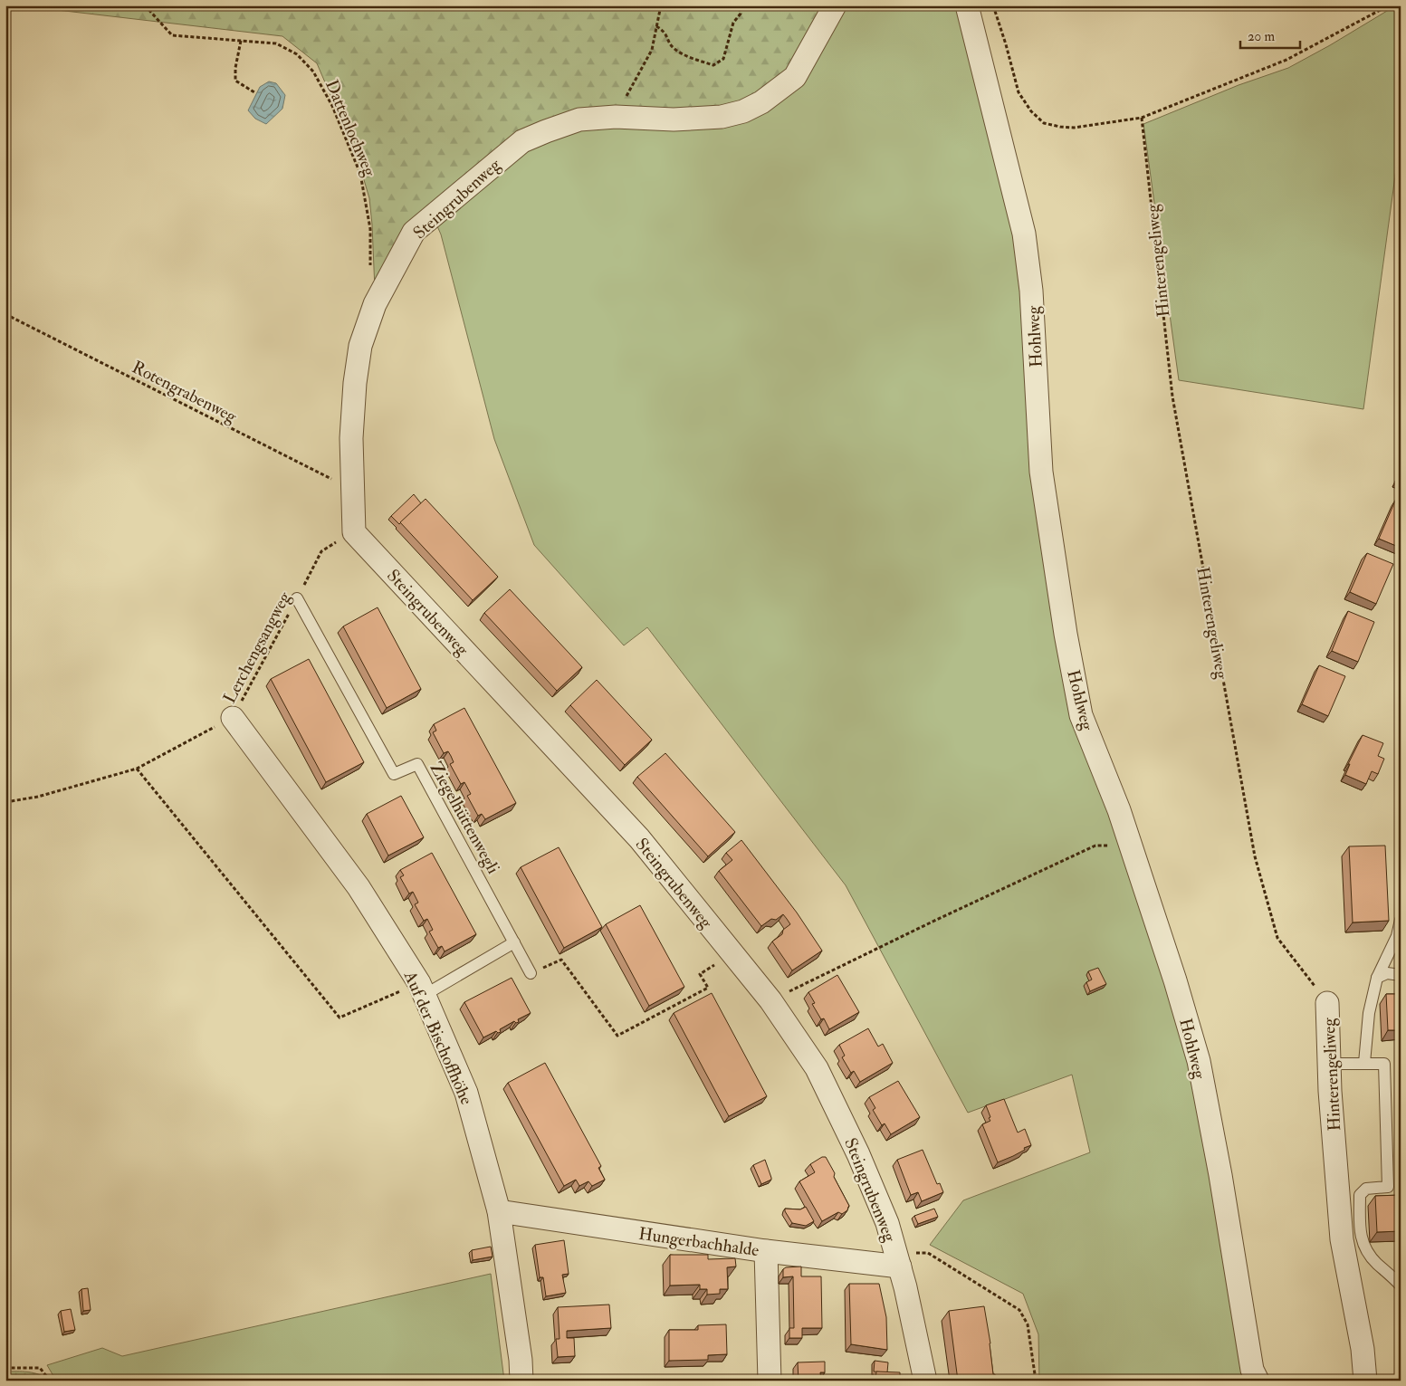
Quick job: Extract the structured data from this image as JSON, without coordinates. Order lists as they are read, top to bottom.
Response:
{
  "streets": {
    "street": [
      "Steingrubenweg",
      "Hinterengeliweg",
      "Hohlweg",
      "Auf der Bischoffhöhe",
      "Hungerbachhalde"
    ],
    "lane": ["Ziegelhüttenwegli"],
    "path": ["Dattenlochweg", "Rotengrabenweg", "Lerchengsangweg"]
  },
  "crossings": [
    ["Dattenlochweg", "Steingrubenweg"],
    ["Steingrubenweg", "Rotengrabenweg"],
    ["Steingrubenweg", "Lerchengsangweg"],
    ["Steingrubenweg", "Hungerbachhalde"],
    ["Lerchengsangweg", "Ziegelhüttenwegli"],
    ["Lerchengsangweg", "Auf der Bischoffhöhe"],
    ["Auf der Bischoffhöhe", "Hungerbachhalde"]
  ],
  "scale_bar": "20 m"
}
